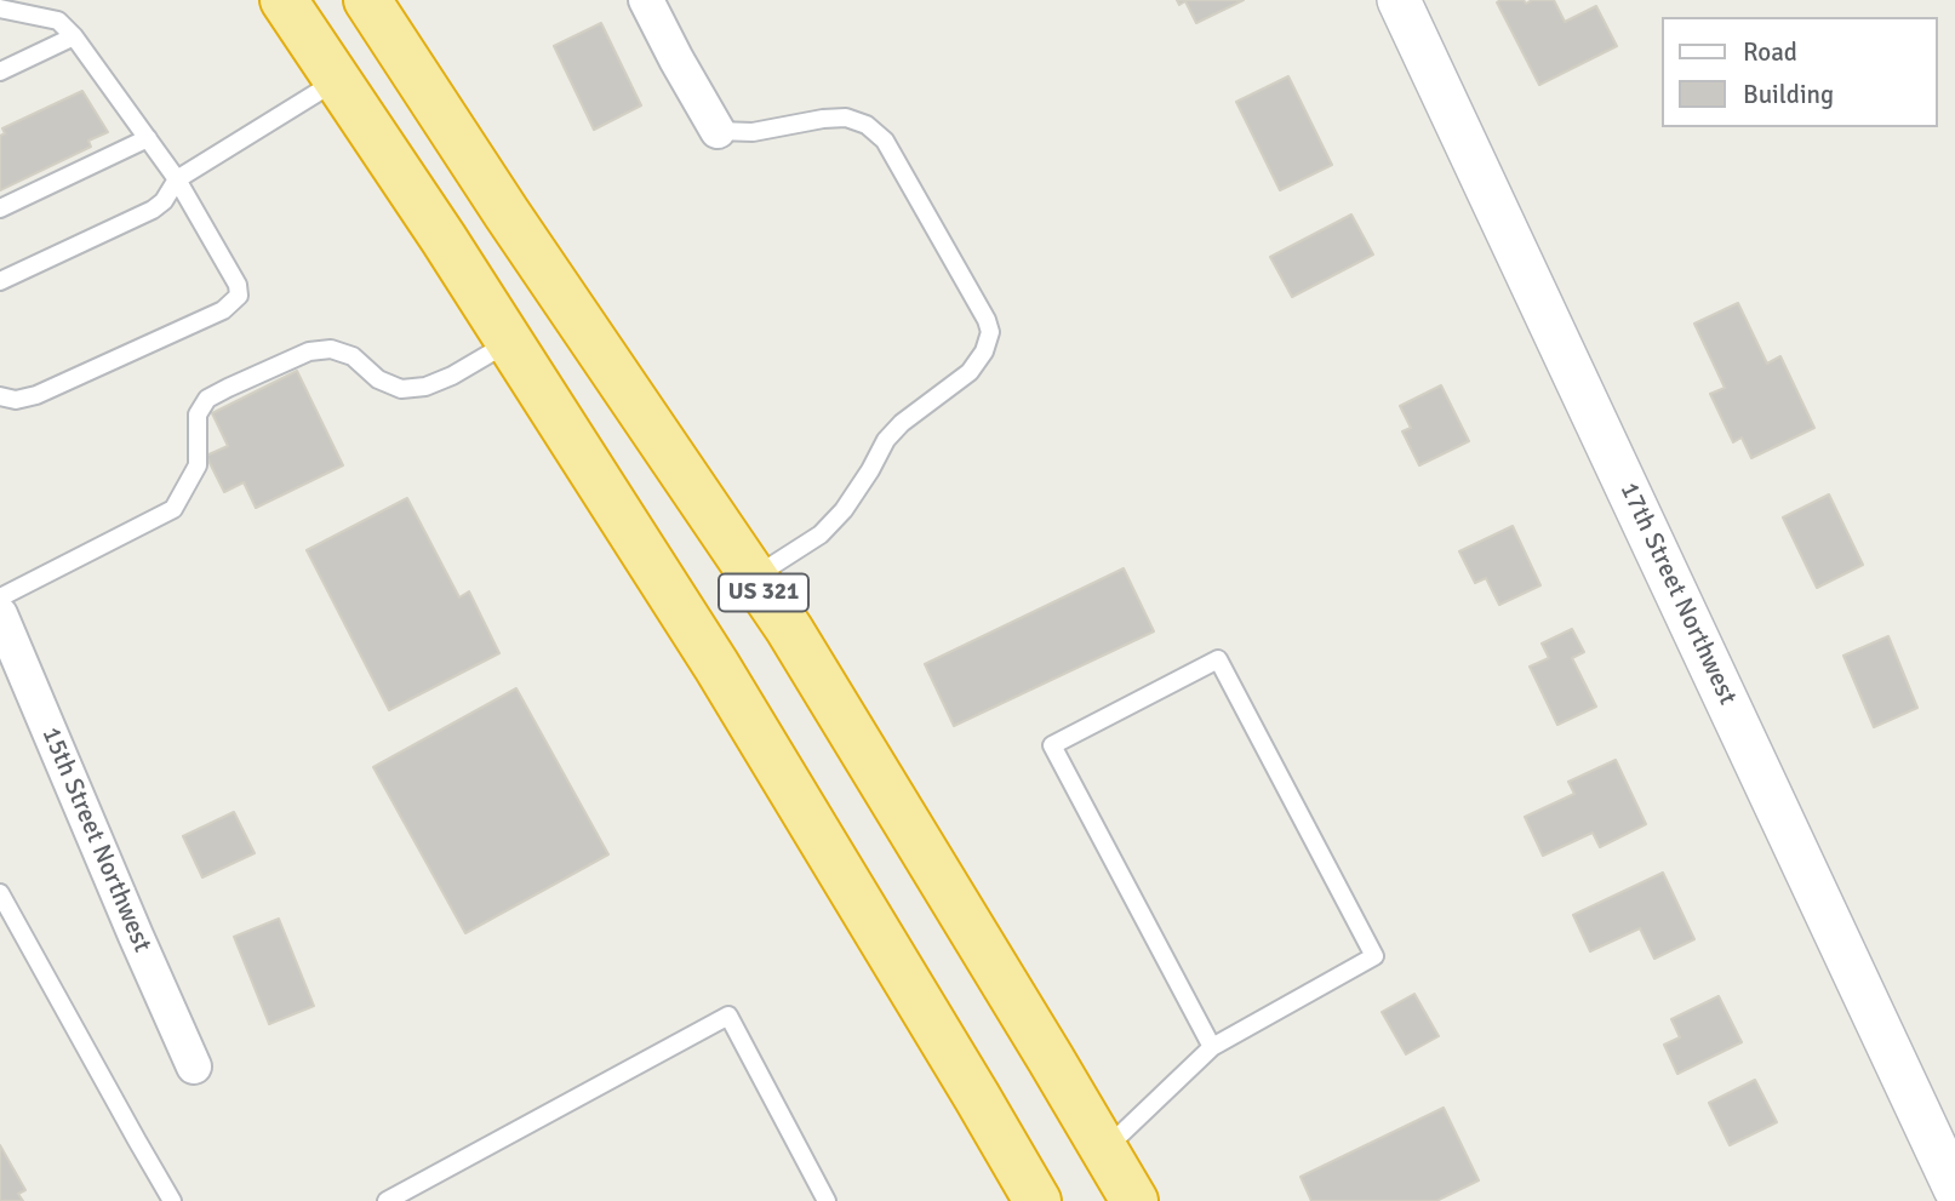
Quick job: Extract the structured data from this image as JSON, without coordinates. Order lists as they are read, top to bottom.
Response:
{
  "streets": {
    "highway": ["US 321"],
    "street": ["17th Street Northwest", "15th Street Northwest"]
  },
  "legend": ["Road", "Building"]
}
